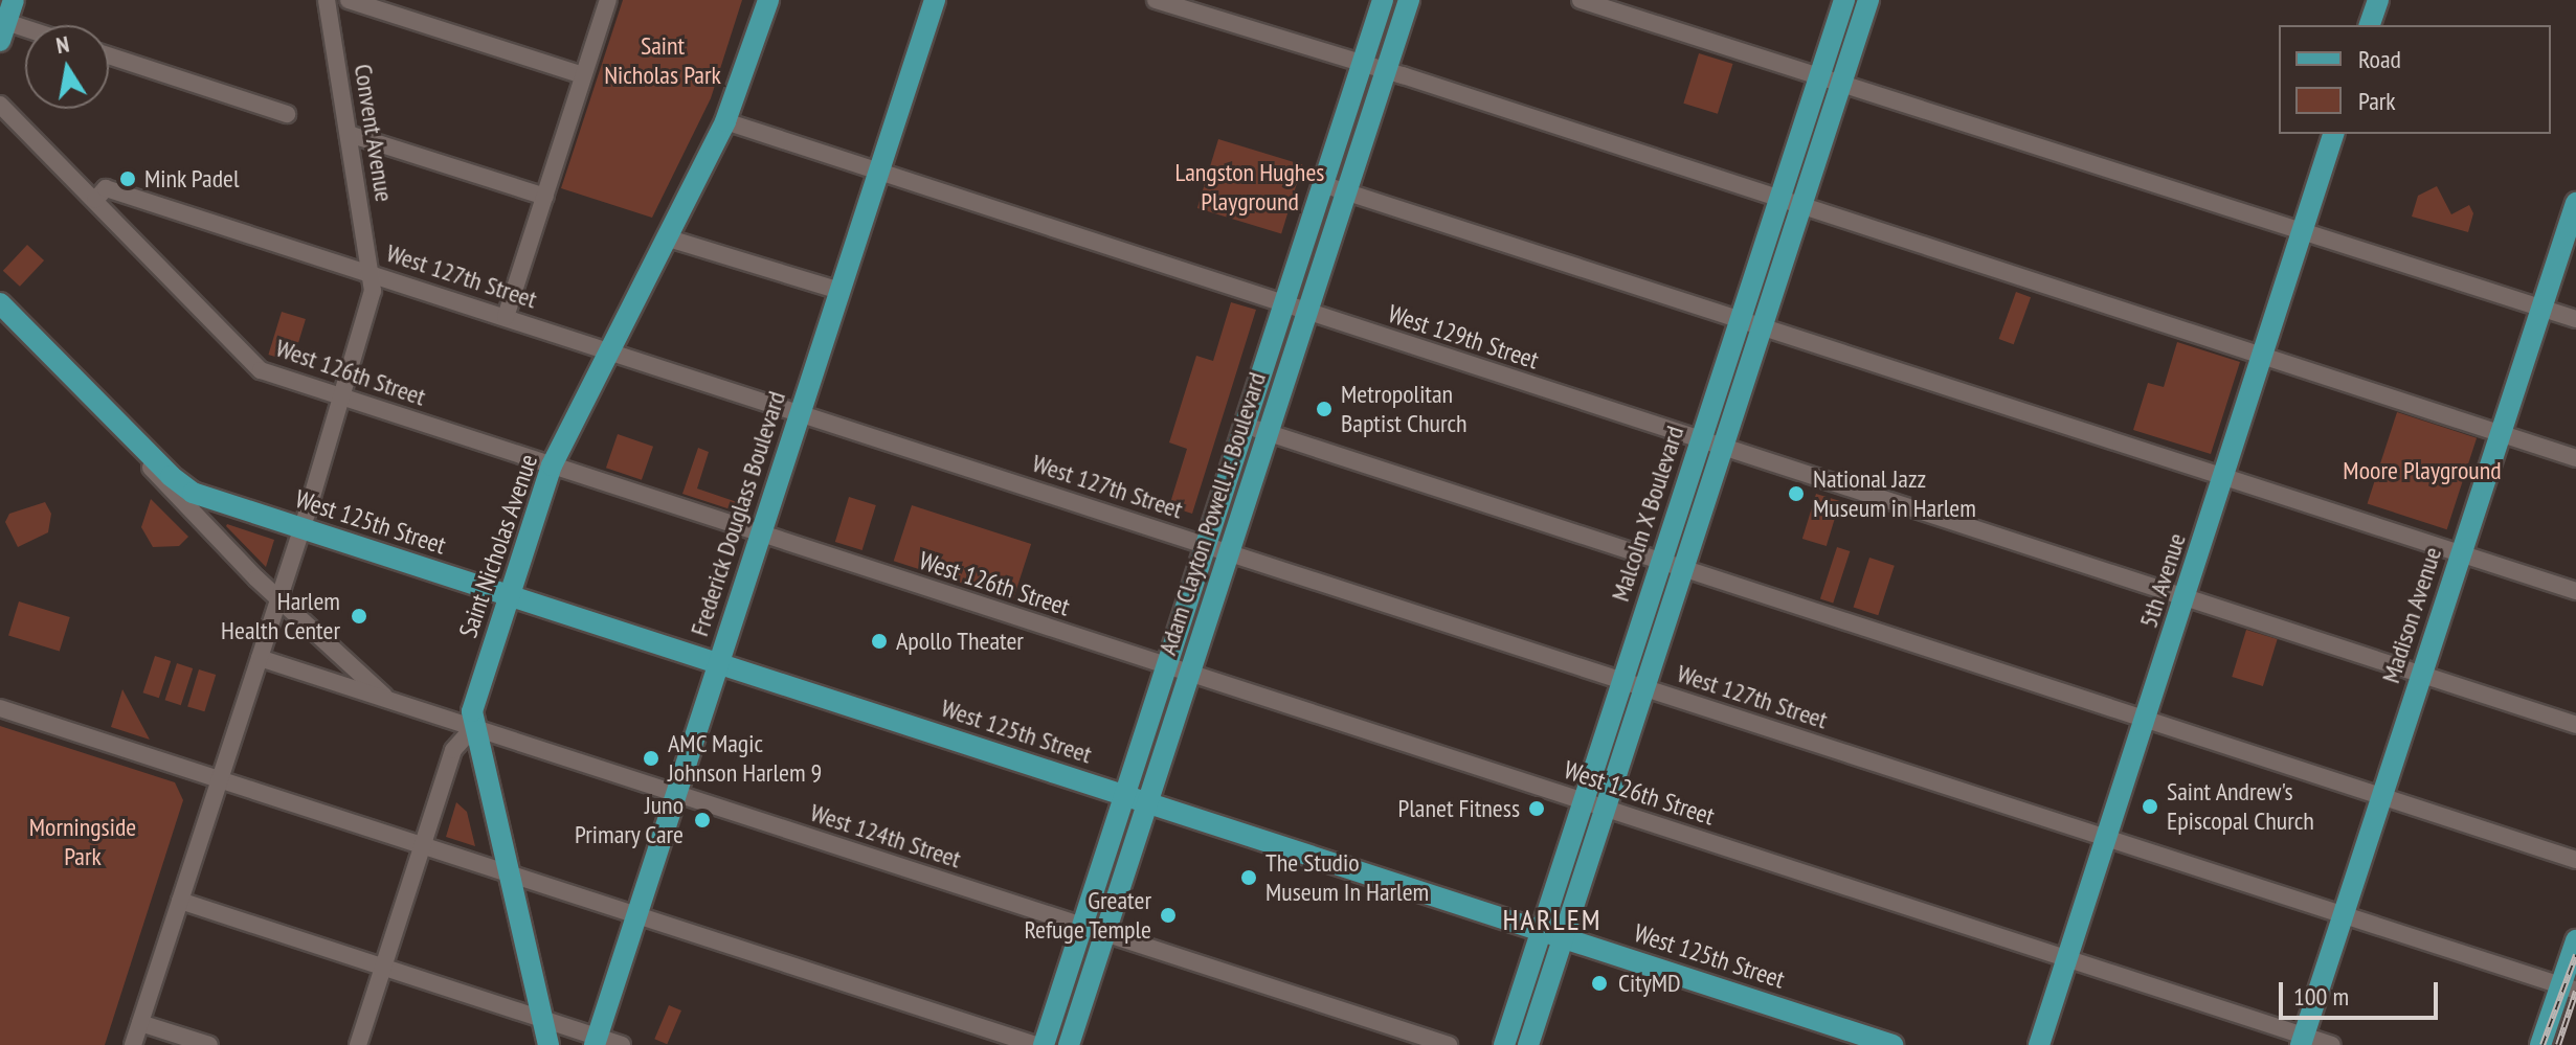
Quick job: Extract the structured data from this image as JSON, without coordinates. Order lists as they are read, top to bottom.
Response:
{
  "streets": {
    "main road": [
      "Frederick Douglass Boulevard",
      "Adam Clayton Powell Jr. Boulevard",
      "Malcolm X Boulevard",
      "West 125th Street",
      "Saint Nicholas Avenue",
      "5th Avenue",
      "Madison Avenue"
    ],
    "street": [
      "Convent Avenue",
      "West 127th Street",
      "West 129th Street",
      "West 126th Street",
      "West 124th Street"
    ]
  },
  "crossings": [
    ["Convent Avenue", "West 127th Street"],
    ["Convent Avenue", "West 126th Street"],
    ["Convent Avenue", "West 125th Street"],
    ["Convent Avenue", "West 124th Street"],
    ["West 127th Street", "West 126th Street"],
    ["West 127th Street", "Frederick Douglass Boulevard"],
    ["West 127th Street", "Adam Clayton Powell Jr. Boulevard"],
    ["West 127th Street", "Malcolm X Boulevard"],
    ["West 127th Street", "Saint Nicholas Avenue"],
    ["West 127th Street", "5th Avenue"],
    ["West 127th Street", "Madison Avenue"],
    ["West 129th Street", "Frederick Douglass Boulevard"],
    ["West 129th Street", "Adam Clayton Powell Jr. Boulevard"],
    ["West 129th Street", "Malcolm X Boulevard"],
    ["West 129th Street", "Saint Nicholas Avenue"],
    ["West 129th Street", "5th Avenue"],
    ["West 129th Street", "Madison Avenue"],
    ["West 126th Street", "Frederick Douglass Boulevard"],
    ["West 126th Street", "Adam Clayton Powell Jr. Boulevard"],
    ["West 126th Street", "Malcolm X Boulevard"],
    ["West 126th Street", "Saint Nicholas Avenue"],
    ["West 126th Street", "5th Avenue"],
    ["West 126th Street", "Madison Avenue"],
    ["Frederick Douglass Boulevard", "West 125th Street"],
    ["Frederick Douglass Boulevard", "West 124th Street"],
    ["Adam Clayton Powell Jr. Boulevard", "West 125th Street"],
    ["Adam Clayton Powell Jr. Boulevard", "West 124th Street"],
    ["Malcolm X Boulevard", "West 125th Street"],
    ["West 125th Street", "Saint Nicholas Avenue"],
    ["West 125th Street", "West 124th Street"],
    ["Saint Nicholas Avenue", "West 124th Street"]
  ],
  "districts": ["HARLEM"],
  "parks": [
    "Saint Nicholas Park",
    "Langston Hughes Playground",
    "Moore Playground",
    "Morningside Park"
  ],
  "places": [
    "Mink Padel",
    "Metropolitan Baptist Church",
    "National Jazz Museum in Harlem",
    "Harlem Health Center",
    "Apollo Theater",
    "AMC Magic Johnson Harlem 9",
    "Saint Andrew's Episcopal Church",
    "Planet Fitness",
    "Juno Primary Care",
    "The Studio Museum In Harlem",
    "Greater Refuge Temple",
    "CityMD"
  ],
  "legend": ["Road", "Park"],
  "scale_bar": "100 m",
  "north": "top"
}
